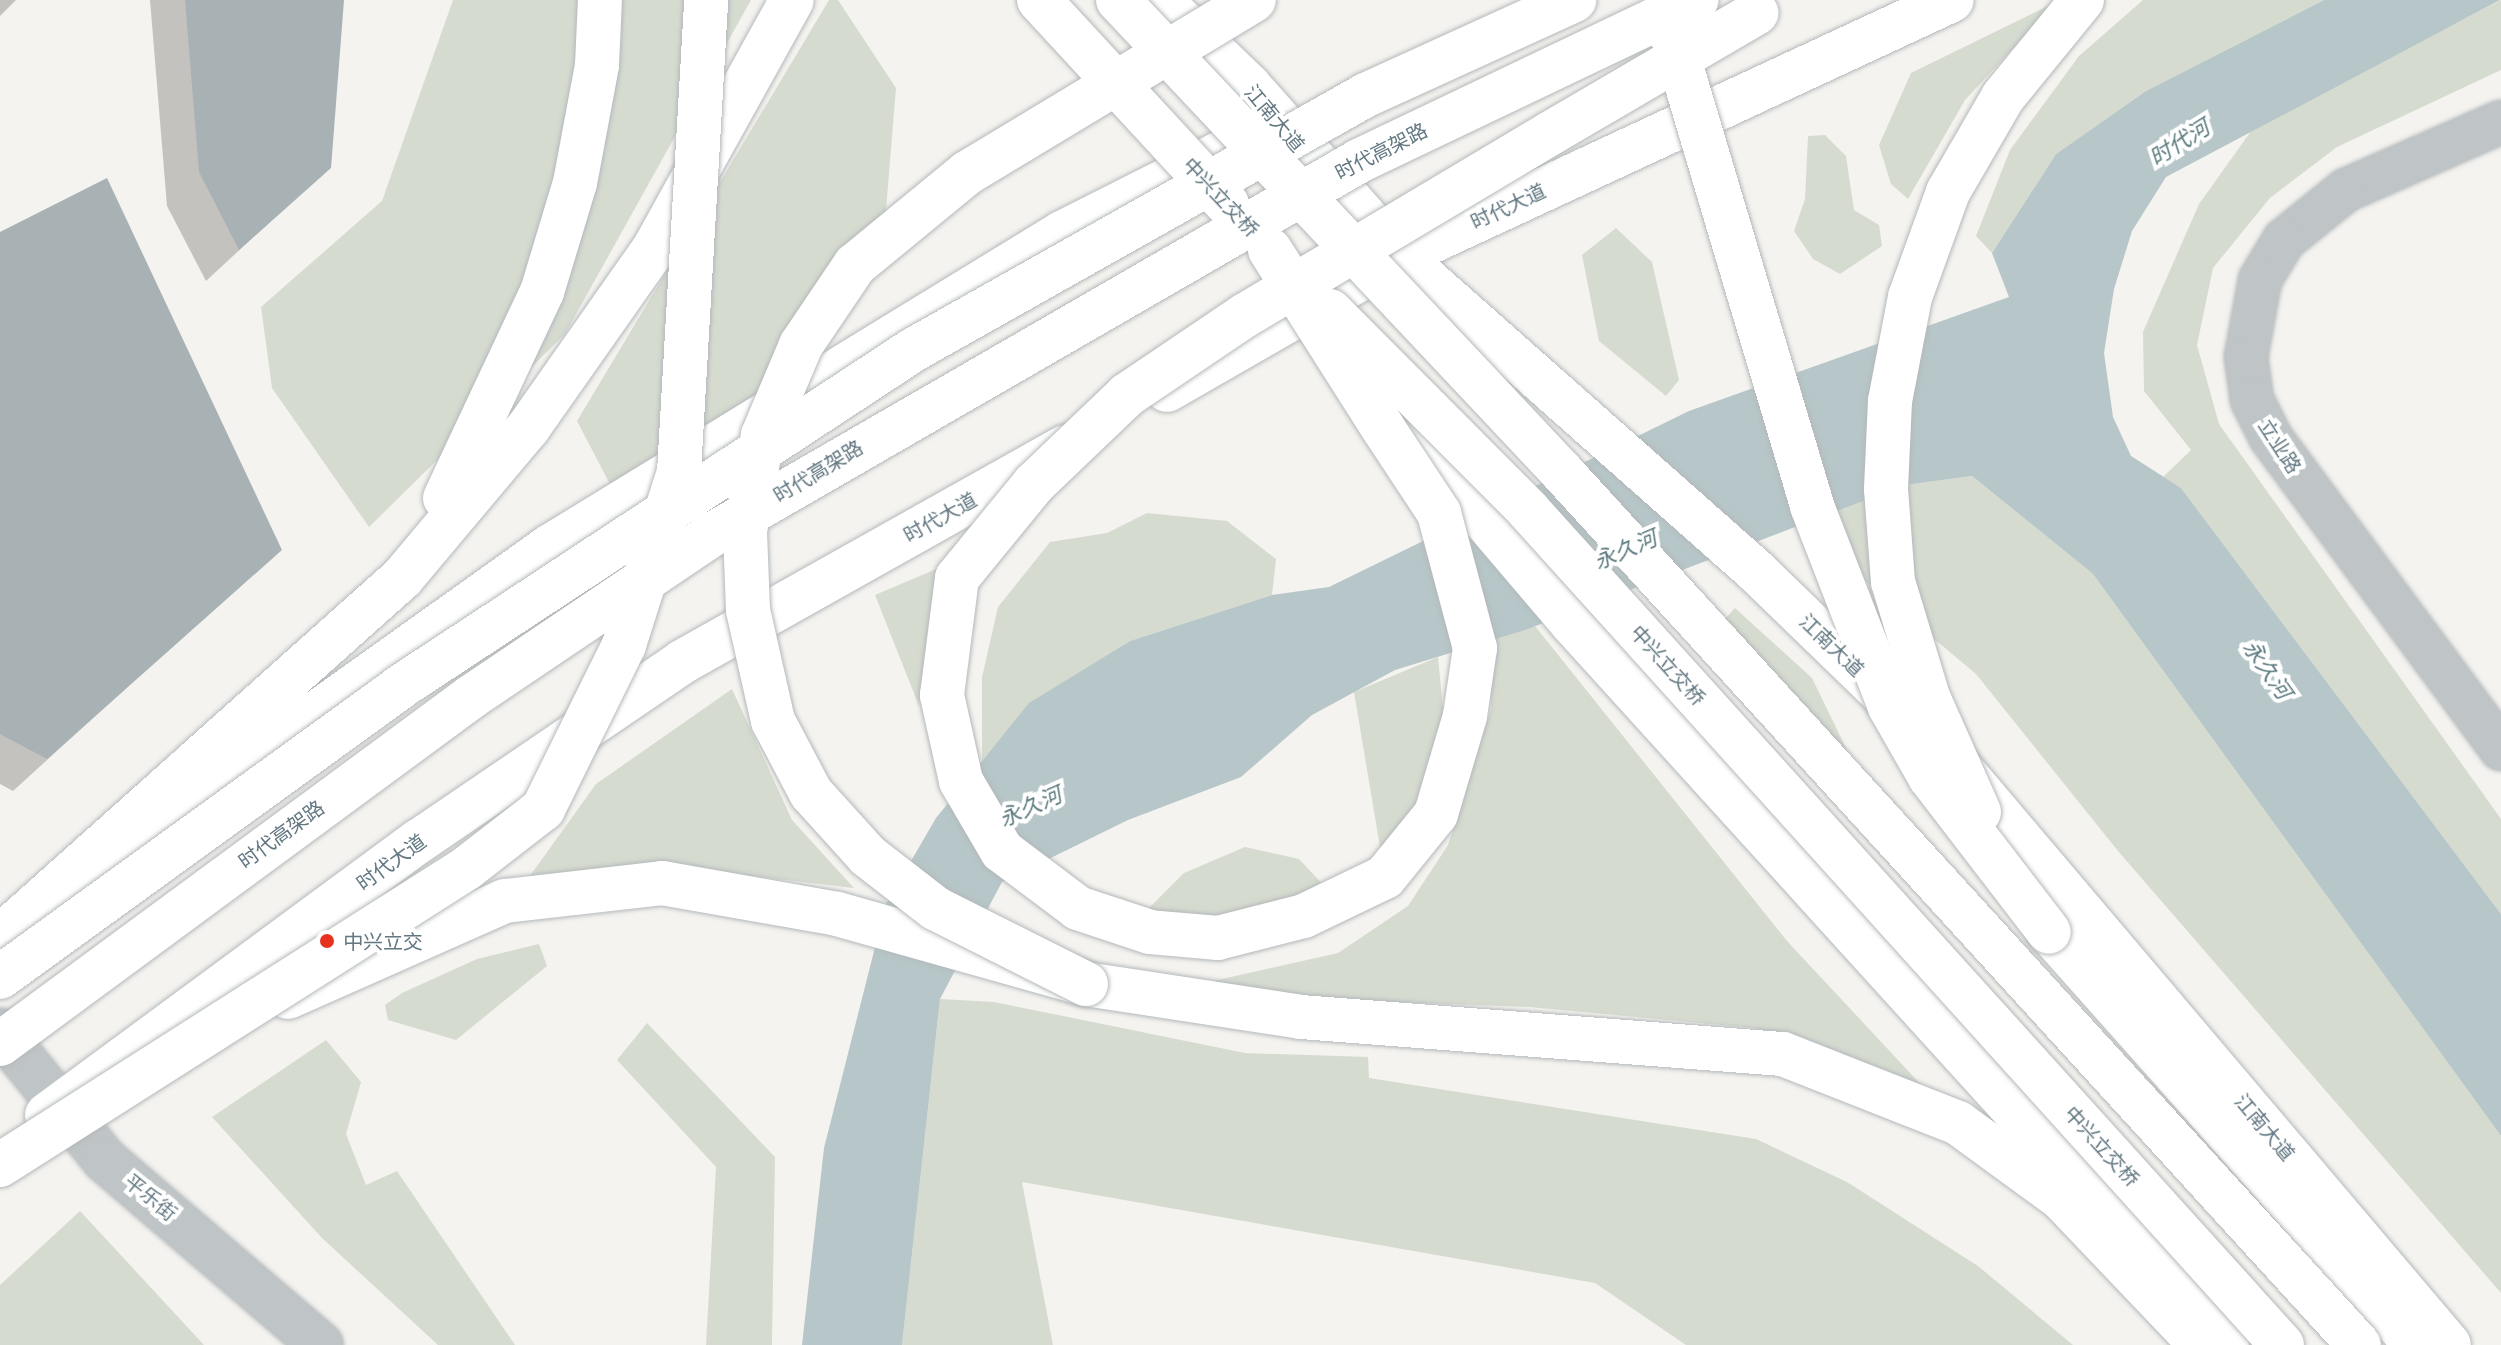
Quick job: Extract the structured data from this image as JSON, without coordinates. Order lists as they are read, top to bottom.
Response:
{
  "streets": {
    "main road": [
      "江南大道",
      "时代高架路",
      "中兴立交桥",
      "时代大道"
    ],
    "street": ["立业路", "平乐街"]
  },
  "crossings": [
    ["江南大道", "时代大道"],
    ["时代大道", "平乐街"]
  ],
  "water": ["时代河", "永久河"],
  "places": ["中兴立交"]
}
